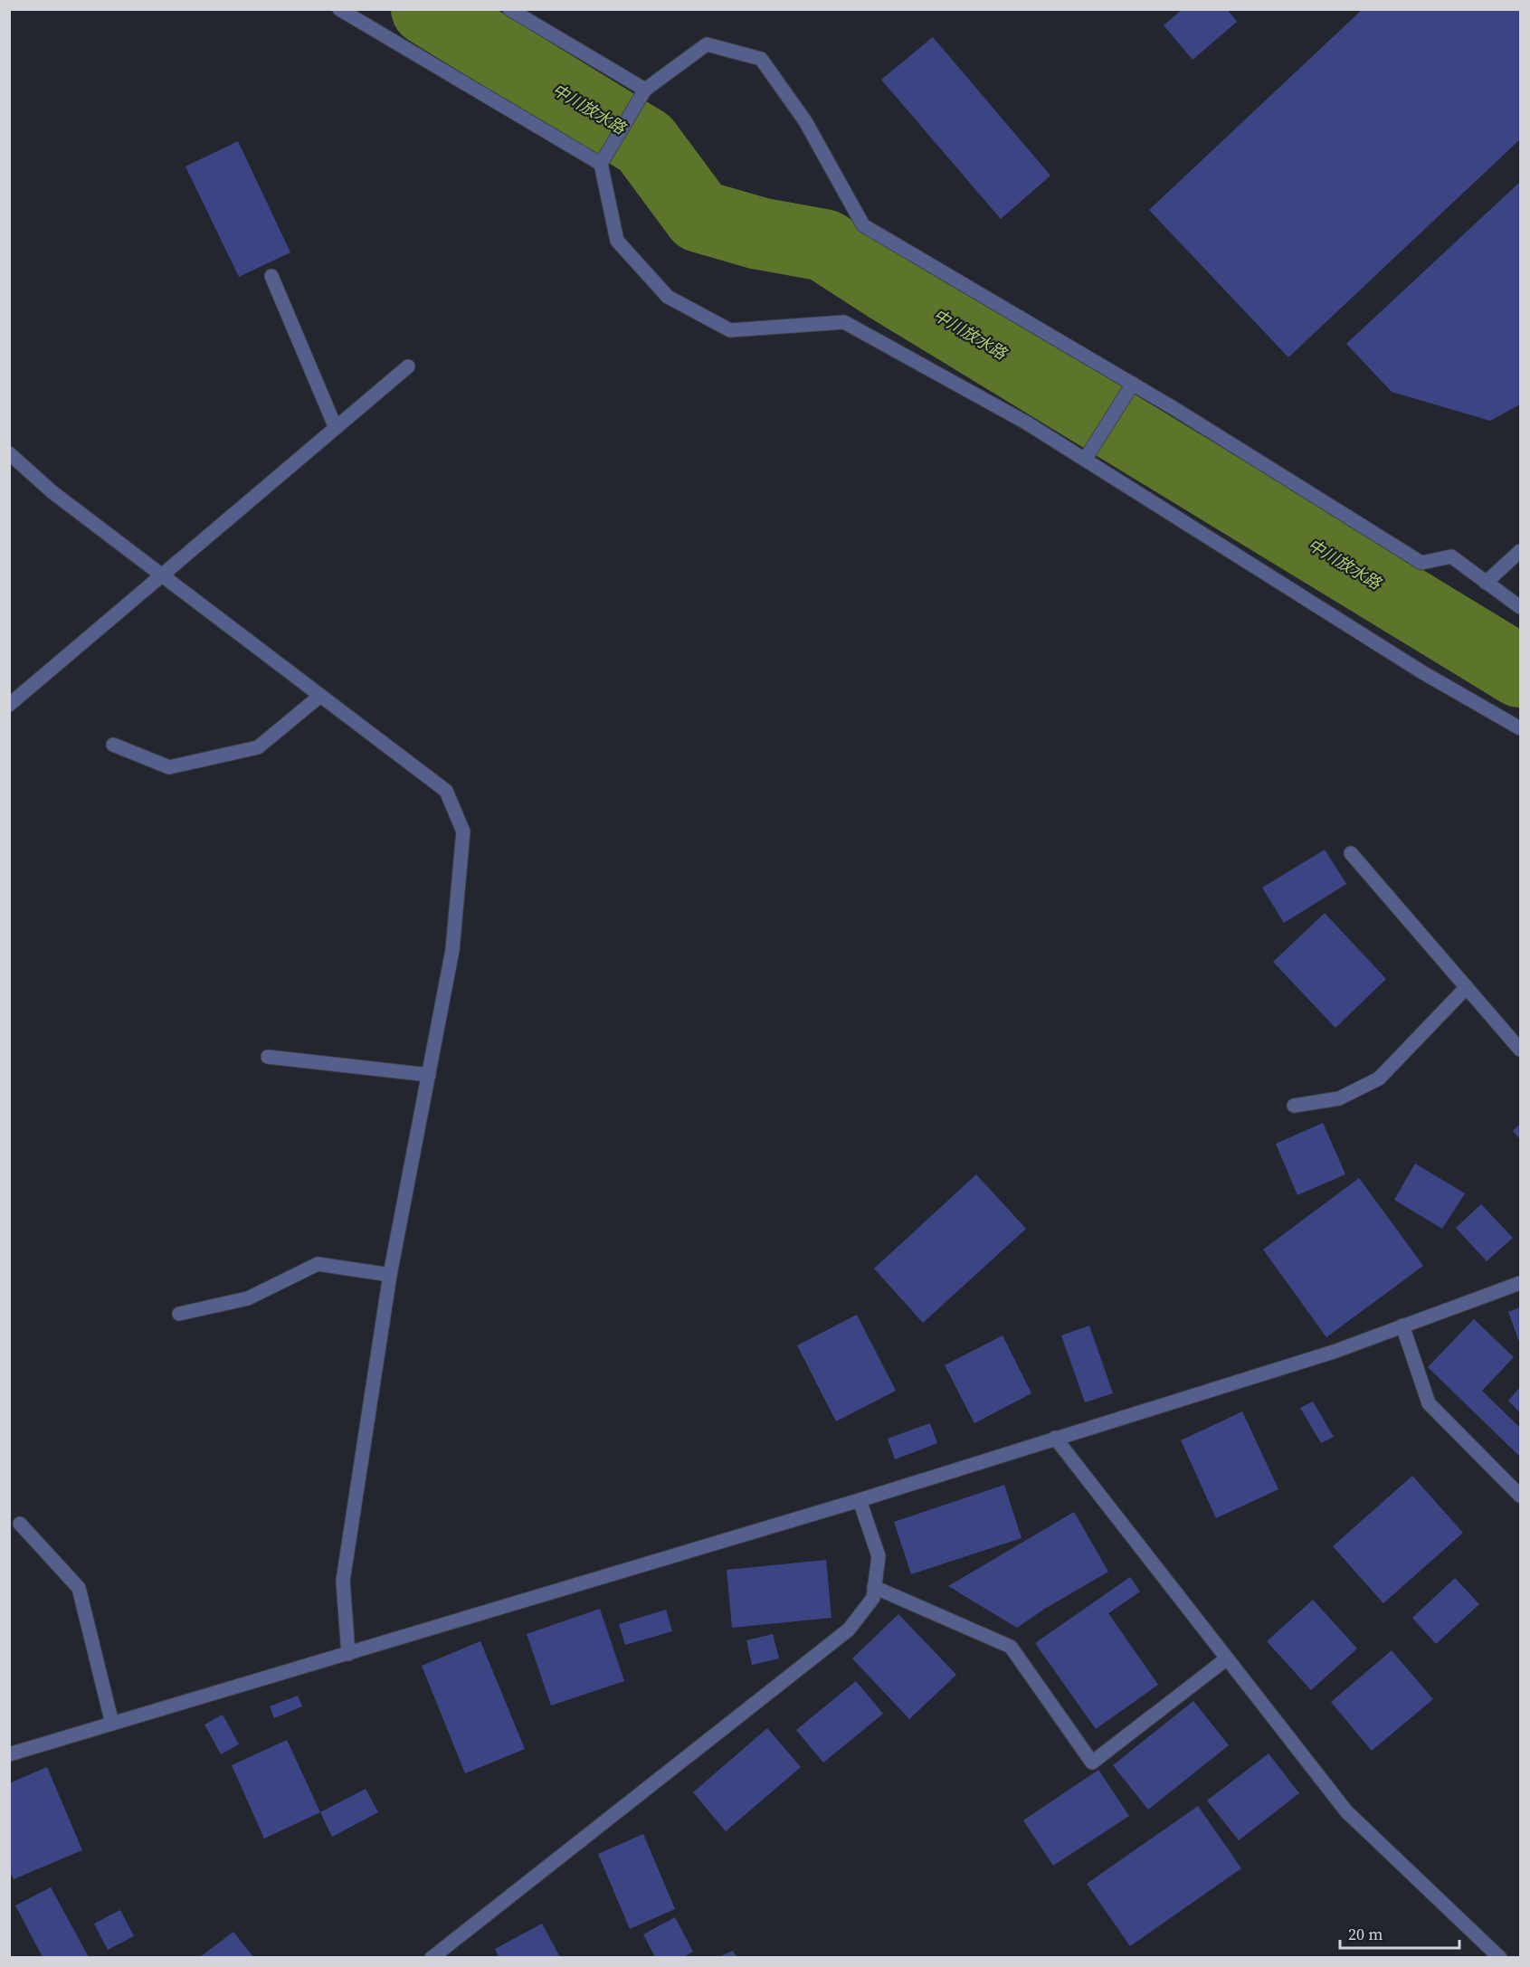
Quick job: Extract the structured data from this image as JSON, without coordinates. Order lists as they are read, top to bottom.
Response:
{
  "water": ["中川放水路"],
  "scale_bar": "20 m"
}
